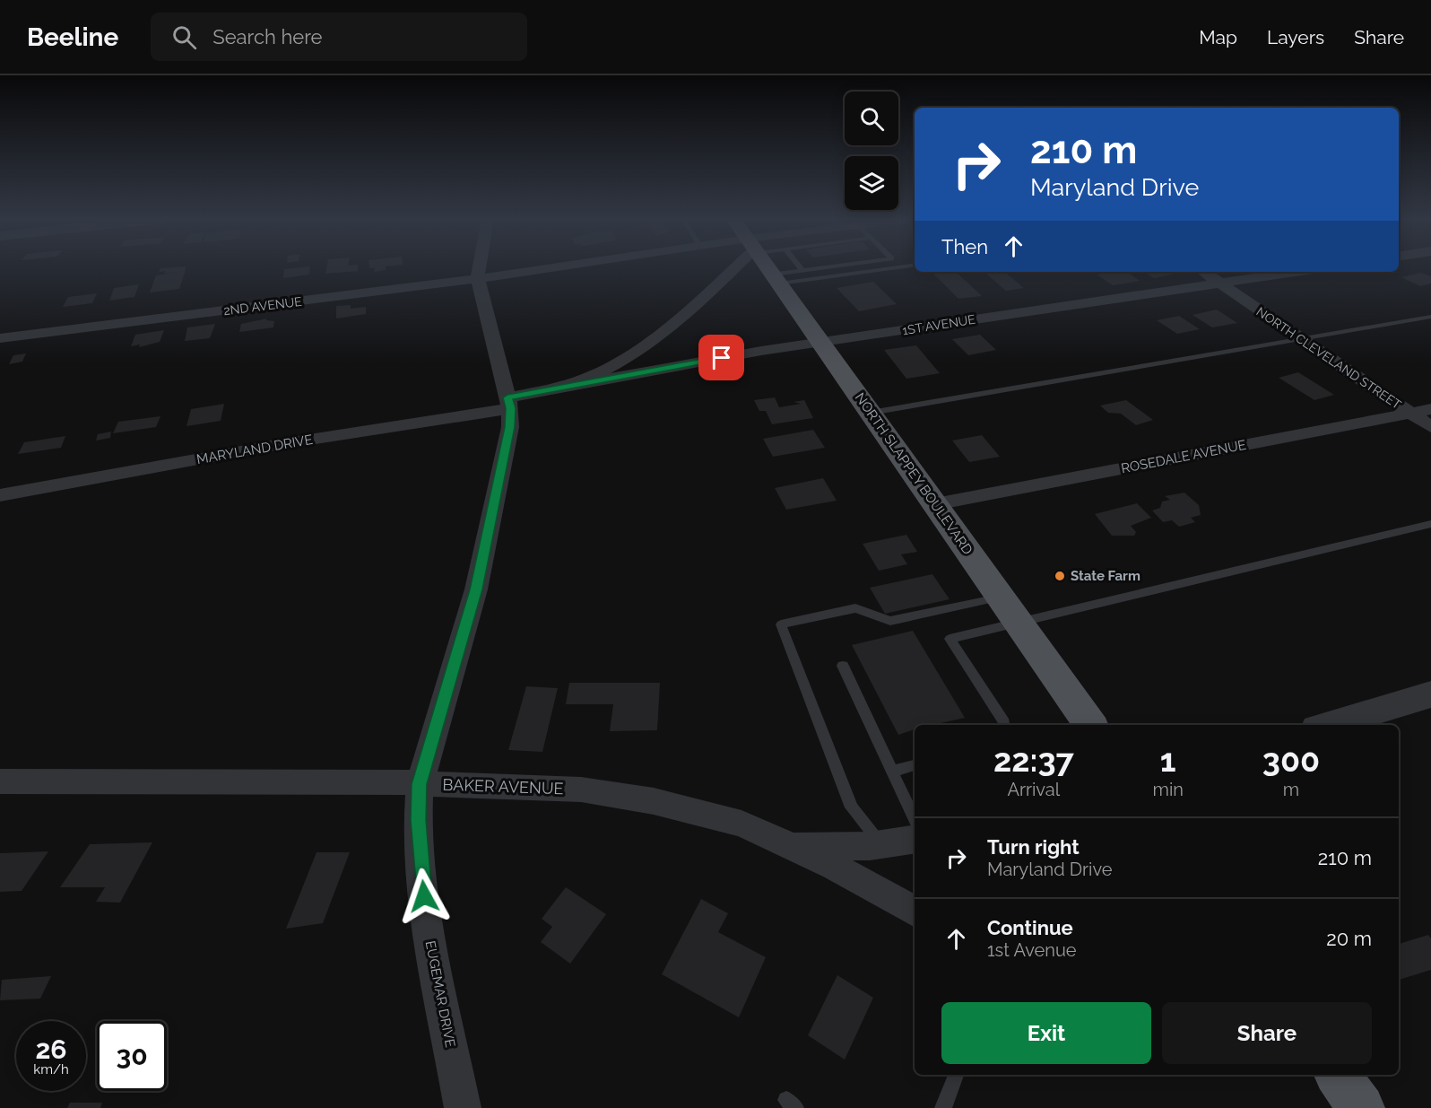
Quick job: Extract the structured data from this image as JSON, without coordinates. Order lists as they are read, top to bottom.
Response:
{
  "streets": {
    "main road": ["NORTH SLAPPEY BOULEVARD"],
    "street": [
      "2ND AVENUE",
      "1ST AVENUE",
      "NORTH CLEVELAND STREET",
      "MARYLAND DRIVE",
      "ROSEDALE AVENUE",
      "BAKER AVENUE",
      "EUGEMAR DRIVE"
    ]
  },
  "crossings": [
    ["2ND AVENUE", "EUGEMAR DRIVE"],
    ["1ST AVENUE", "NORTH CLEVELAND STREET"],
    ["1ST AVENUE", "MARYLAND DRIVE"],
    ["1ST AVENUE", "NORTH SLAPPEY BOULEVARD"],
    ["NORTH CLEVELAND STREET", "ROSEDALE AVENUE"],
    ["MARYLAND DRIVE", "EUGEMAR DRIVE"],
    ["ROSEDALE AVENUE", "NORTH SLAPPEY BOULEVARD"],
    ["BAKER AVENUE", "EUGEMAR DRIVE"]
  ],
  "places": ["State Farm"],
  "page": {
    "header": "Beeline",
    "search": "Search here",
    "nav": ["Map", "Layers", "Share"],
    "turn": ["210 m", "Maryland Drive"],
    "then": "Then",
    "eta": [
      "22:37",
      "Arrival",
      "1",
      "min",
      "300",
      "m"
    ],
    "list": [
      {
        "name": "Turn right",
        "note": "Maryland Drive",
        "value": "210 m"
      },
      {
        "name": "Continue",
        "note": "1st Avenue",
        "value": "20 m"
      }
    ],
    "buttons": ["Exit", "Share"],
    "speed": "26 km/h",
    "limit": "30"
  }
}
